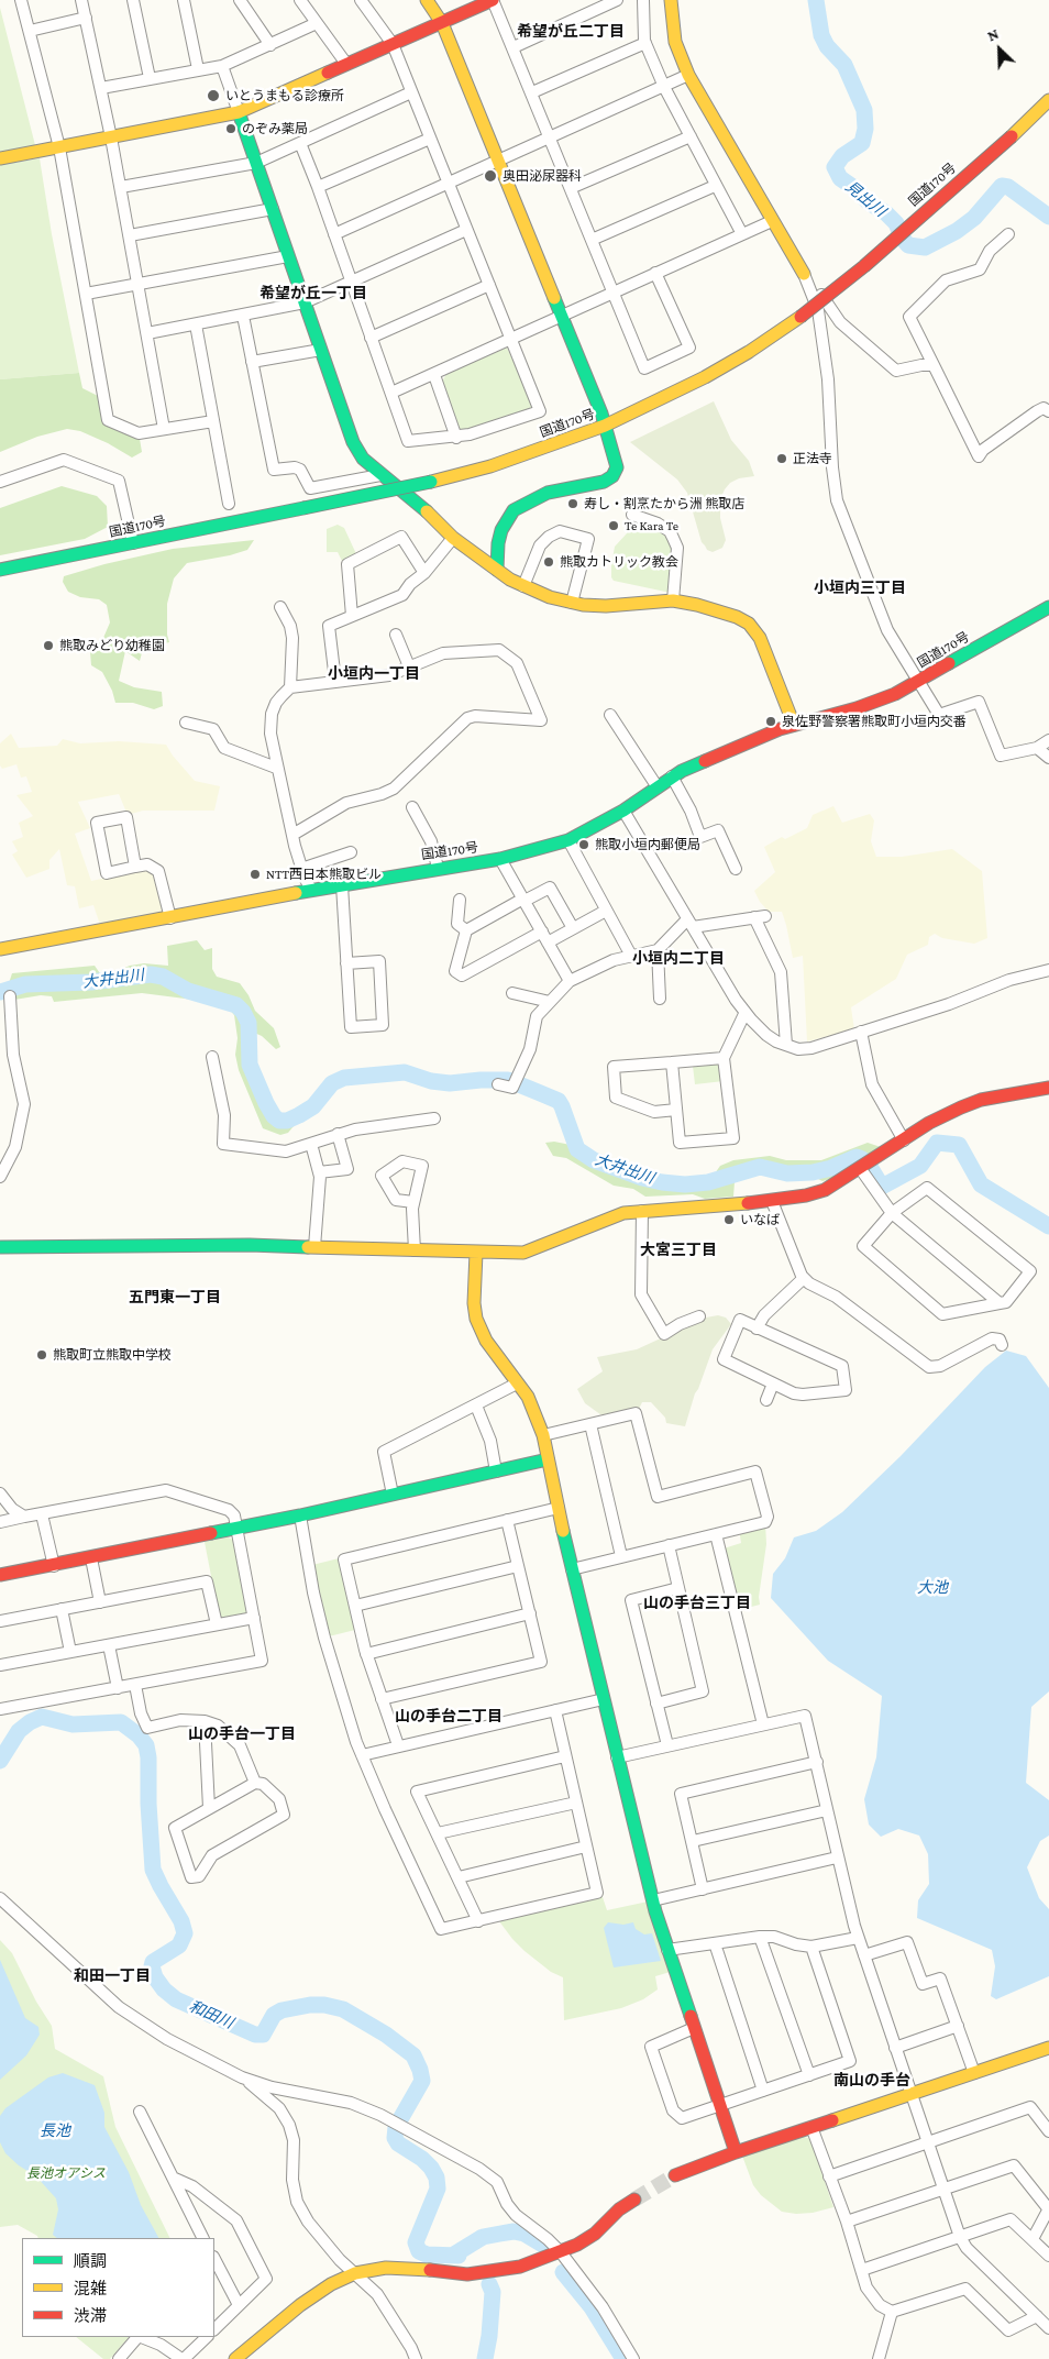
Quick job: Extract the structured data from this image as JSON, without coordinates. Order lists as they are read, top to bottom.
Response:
{
  "streets": {
    "main road": ["国道170号"]
  },
  "districts": [
    "希望が丘二丁目",
    "希望が丘一丁目",
    "小垣内三丁目",
    "小垣内一丁目",
    "小垣内二丁目",
    "大宮三丁目",
    "五門東一丁目",
    "山の手台三丁目",
    "山の手台二丁目",
    "山の手台一丁目",
    "和田一丁目",
    "南山の手台"
  ],
  "water": [
    "見出川",
    "大井出川",
    "大池",
    "和田川",
    "長池"
  ],
  "parks": ["長池オアシス"],
  "places": [
    "いとうまもる診療所",
    "のぞみ薬局",
    "奥田泌尿器科",
    "正法寺",
    "寿し・割烹たから洲 熊取店",
    "Te Kara Te",
    "熊取カトリック教会",
    "熊取みどり幼稚園",
    "泉佐野警察署熊取町小垣内交番",
    "熊取小垣内郵便局",
    "NTT西日本熊取ビル",
    "いなば",
    "熊取町立熊取中学校"
  ],
  "legend": ["順調", "混雑", "渋滞"],
  "north": "top left"
}
